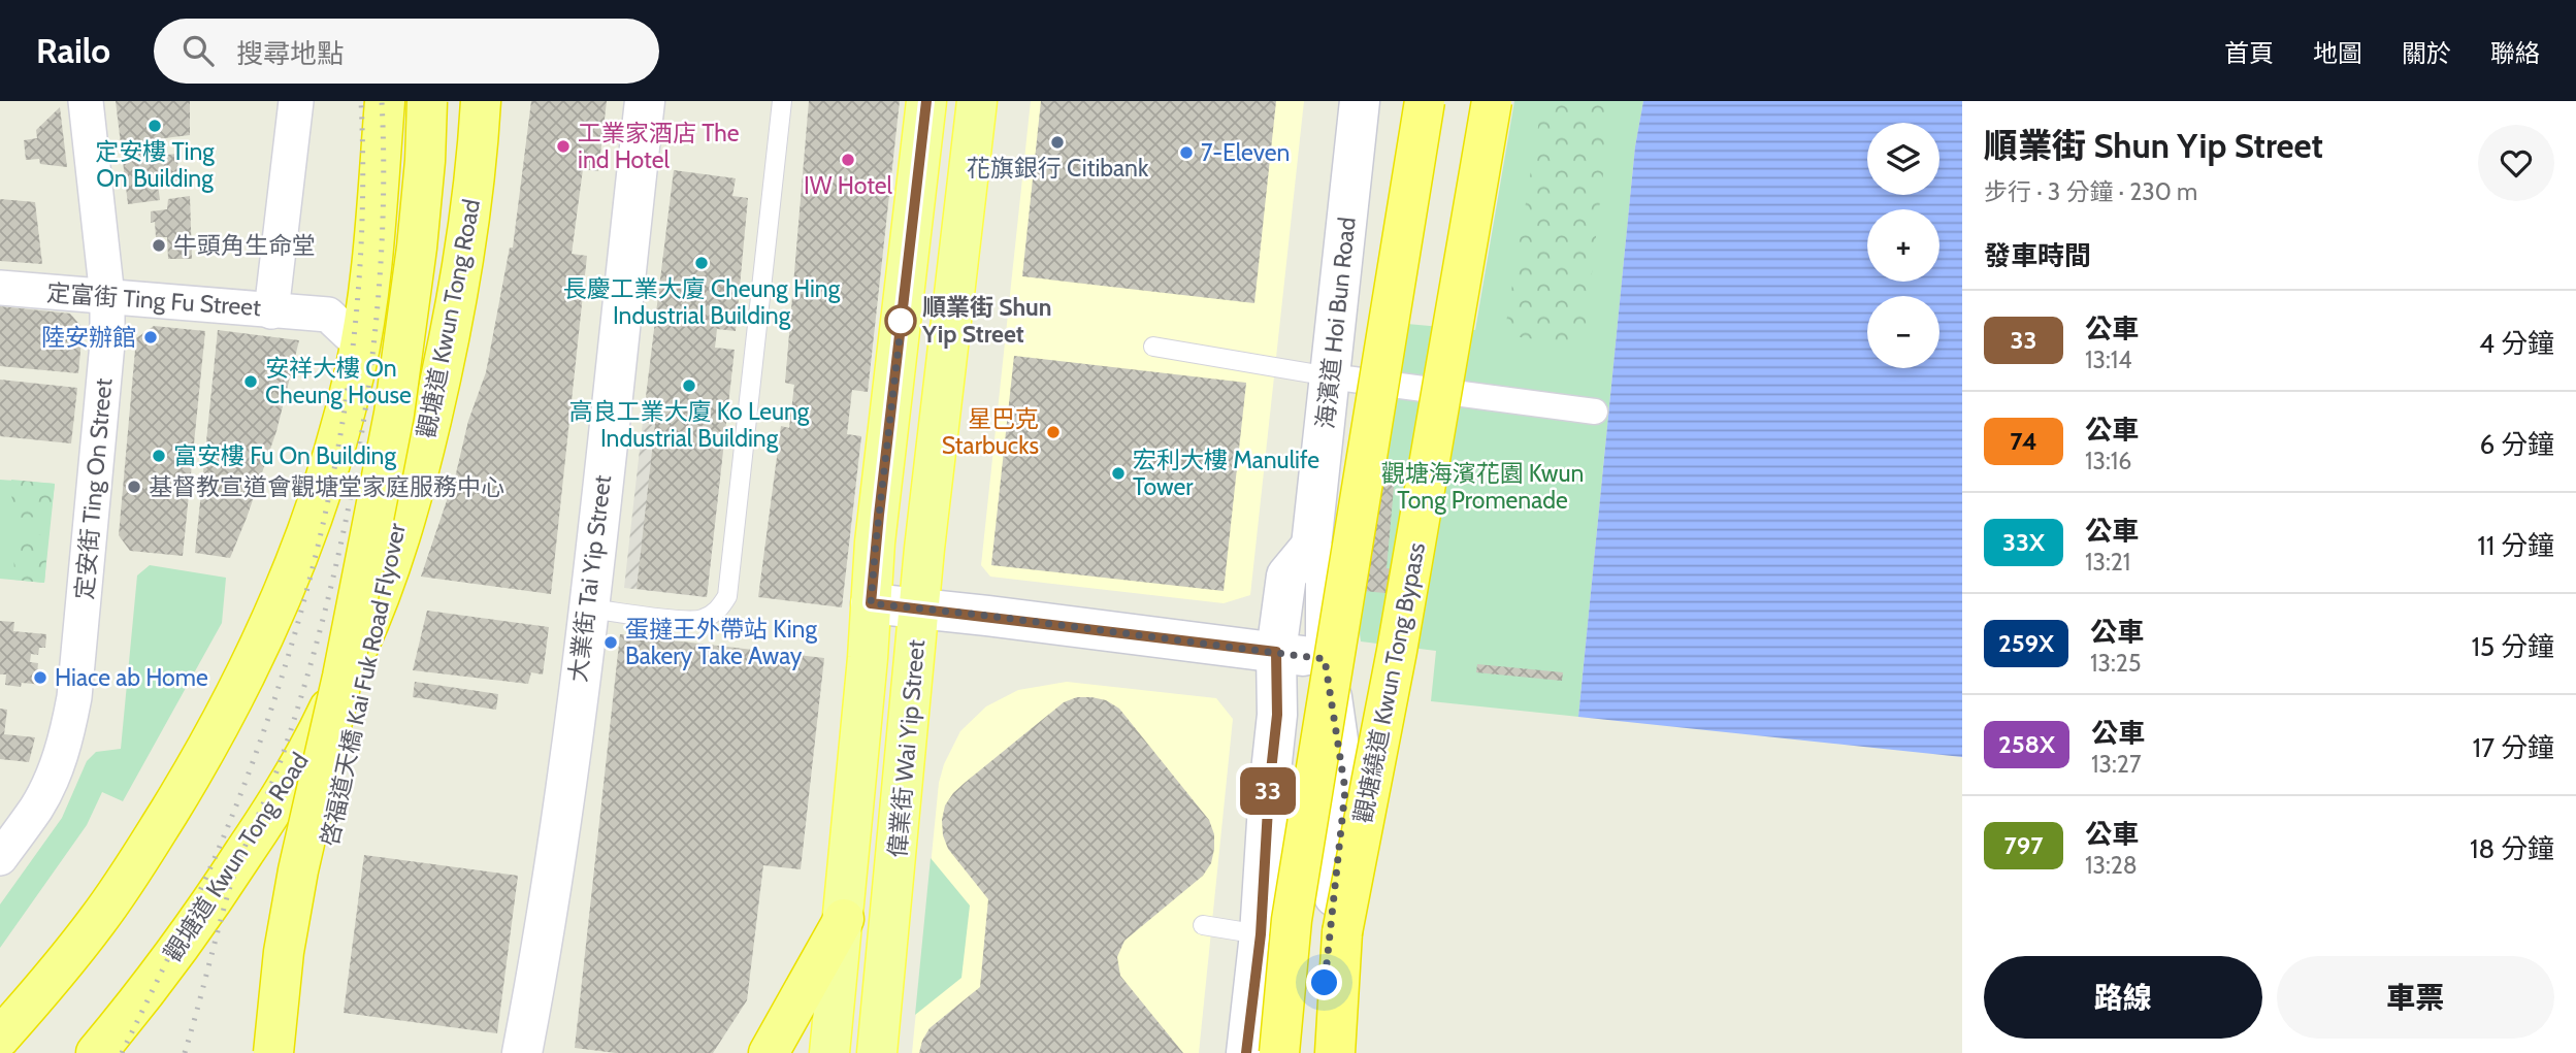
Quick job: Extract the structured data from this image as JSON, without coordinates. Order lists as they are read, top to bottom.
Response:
{
  "streets": {
    "highway": ["觀塘道 Kwun Tong Road", "觀塘繞道 Kwun Tong Bypass", "啓福道天橋 Kai Fuk Road Flyover"],
    "main road": ["海濱道 Hoi Bun Road", "大業街 Tai Yip Street", "偉業街 Wai Yip Street"],
    "street": ["定富街 Ting Fu Street", "定安街 Ting On Street"]
  },
  "crossings": [
    ["定富街 Ting Fu Street", "定安街 Ting On Street"]
  ],
  "parks": ["觀塘海濱花園 Kwun Tong Promenade"],
  "places": [
    "定安樓 Ting On Building",
    "花旗銀行 Citibank",
    "工業家酒店 The ind Hotel",
    "7-Eleven",
    "IW Hotel",
    "牛頭角生命堂",
    "長慶工業大廈 Cheung Hing Industrial Building",
    "順業街 Shun Yip Street",
    "陸安辦館",
    "安祥大樓 On Cheung House",
    "高良工業大廈 Ko Leung Industrial Building",
    "星巴克 Starbucks",
    "富安樓 Fu On Building",
    "宏利大樓 Manulife Tower",
    "基督教宣道會觀塘堂家庭服務中心",
    "蛋撻王外帶站 King Bakery Take Away",
    "Hiace ab Home"
  ],
  "lines": ["bus line 33"],
  "page": {
    "header": "Railo",
    "search": "搜尋地點",
    "nav": [
      "首頁",
      "地圖",
      "關於",
      "聯絡"
    ],
    "on_map": "33",
    "heading": [
      ["順業街 Shun Yip Street", "步行 · 3 分鐘 · 230 m"],
      "發車時間"
    ],
    "map_buttons": ["+", "−"],
    "list": [
      {
        "mark": "33",
        "name": "公車",
        "note": "13:14",
        "value": "4 分鐘"
      },
      {
        "mark": "74",
        "name": "公車",
        "note": "13:16",
        "value": "6 分鐘"
      },
      {
        "mark": "33X",
        "name": "公車",
        "note": "13:21",
        "value": "11 分鐘"
      },
      {
        "mark": "259X",
        "name": "公車",
        "note": "13:25",
        "value": "15 分鐘"
      },
      {
        "mark": "258X",
        "name": "公車",
        "note": "13:27",
        "value": "17 分鐘"
      },
      {
        "mark": "797",
        "name": "公車",
        "note": "13:28",
        "value": "18 分鐘"
      }
    ],
    "buttons": ["路線", "車票"]
  }
}
